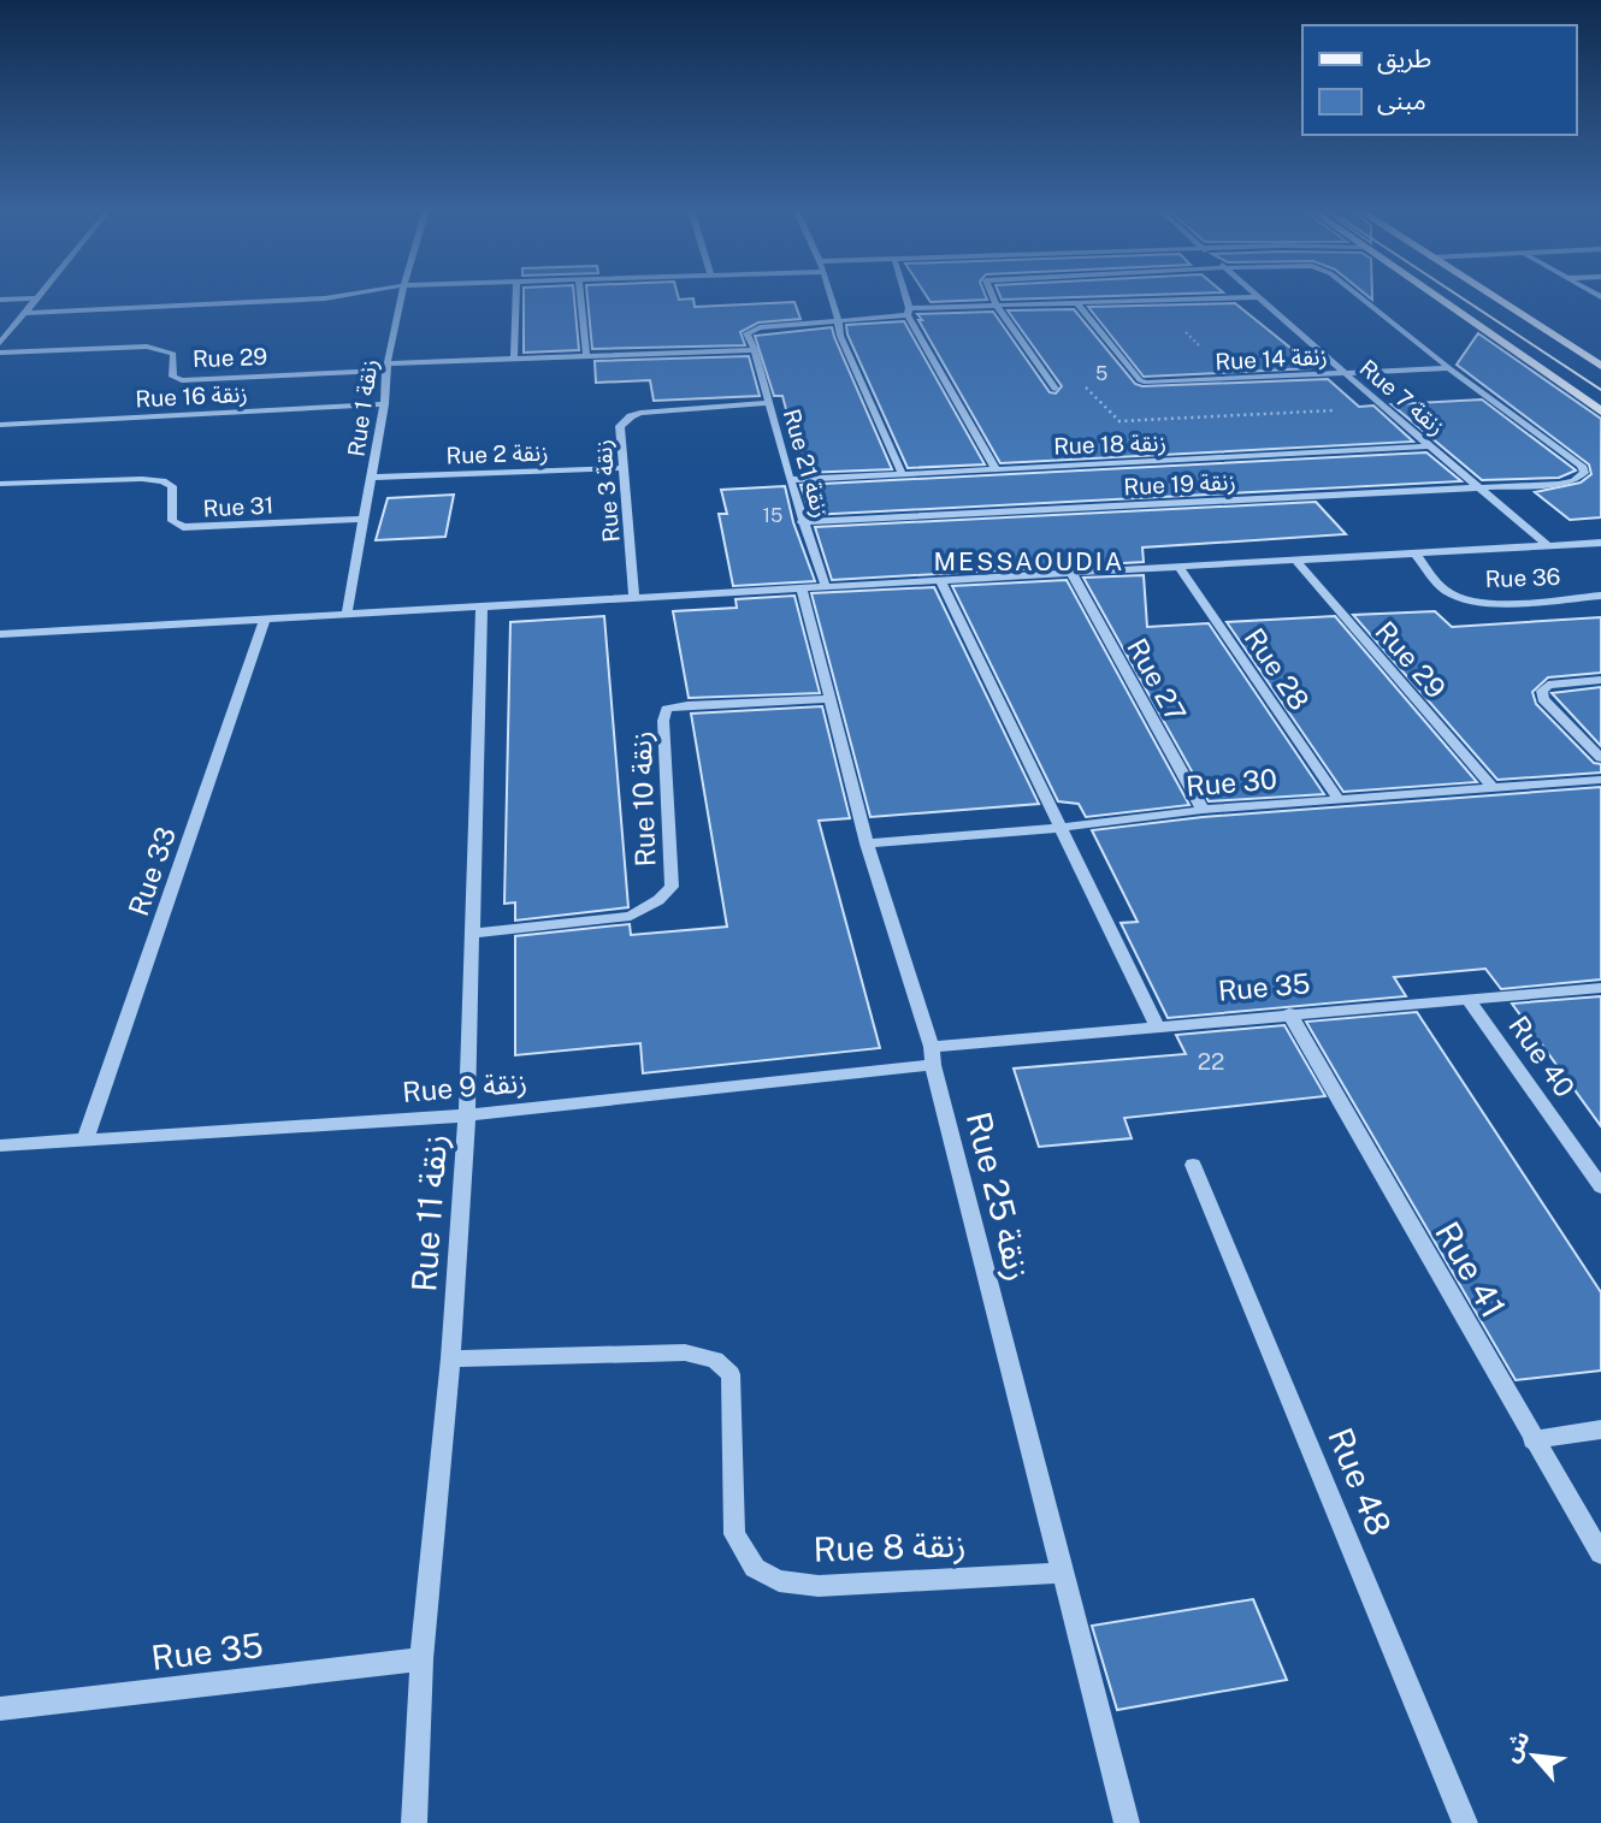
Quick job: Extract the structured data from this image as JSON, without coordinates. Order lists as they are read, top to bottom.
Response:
{
  "streets": {
    "street": [
      "Rue 29",
      "Rue 14 زنقة",
      "Rue 16 زنقة",
      "Rue 7 زنقة",
      "Rue 1 زنقة",
      "Rue 18 زنقة",
      "Rue 2 زنقة",
      "Rue 21 زنقة",
      "Rue 19 زنقة",
      "Rue 3 زنقة",
      "Rue 31",
      "Rue 36",
      "Rue 28",
      "Rue 27",
      "Rue 30",
      "Rue 10 زنقة",
      "Rue 33",
      "Rue 35",
      "Rue 40",
      "Rue 9 زنقة",
      "Rue 25 زنقة",
      "Rue 11 زنقة",
      "Rue 41",
      "Rue 48",
      "Rue 8 زنقة"
    ]
  },
  "crossings": [
    ["Rue 29", "Rue 1 زنقة"],
    ["Rue 29", "Rue 30"],
    ["Rue 14 زنقة", "Rue 7 زنقة"],
    ["Rue 14 زنقة", "Rue 19 زنقة"],
    ["Rue 16 زنقة", "Rue 1 زنقة"],
    ["Rue 7 زنقة", "Rue 18 زنقة"],
    ["Rue 7 زنقة", "Rue 19 زنقة"],
    ["Rue 1 زنقة", "Rue 2 زنقة"],
    ["Rue 1 زنقة", "Rue 31"],
    ["Rue 18 زنقة", "Rue 21 زنقة"],
    ["Rue 2 زنقة", "Rue 3 زنقة"],
    ["Rue 21 زنقة", "Rue 19 زنقة"],
    ["Rue 28", "Rue 30"],
    ["Rue 27", "Rue 30"],
    ["Rue 30", "Rue 25 زنقة"],
    ["Rue 10 زنقة", "Rue 25 زنقة"],
    ["Rue 10 زنقة", "Rue 11 زنقة"],
    ["Rue 33", "Rue 9 زنقة"],
    ["Rue 35", "Rue 40"],
    ["Rue 35", "Rue 9 زنقة"],
    ["Rue 35", "Rue 25 زنقة"],
    ["Rue 35", "Rue 11 زنقة"],
    ["Rue 35", "Rue 41"],
    ["Rue 9 زنقة", "Rue 25 زنقة"],
    ["Rue 9 زنقة", "Rue 11 زنقة"],
    ["Rue 25 زنقة", "Rue 8 زنقة"],
    ["Rue 11 زنقة", "Rue 8 زنقة"]
  ],
  "districts": ["MESSAOUDIA"],
  "house_numbers": ["5", "15", "22"],
  "legend": ["طريق", "مبنى"],
  "north": "top left"
}
